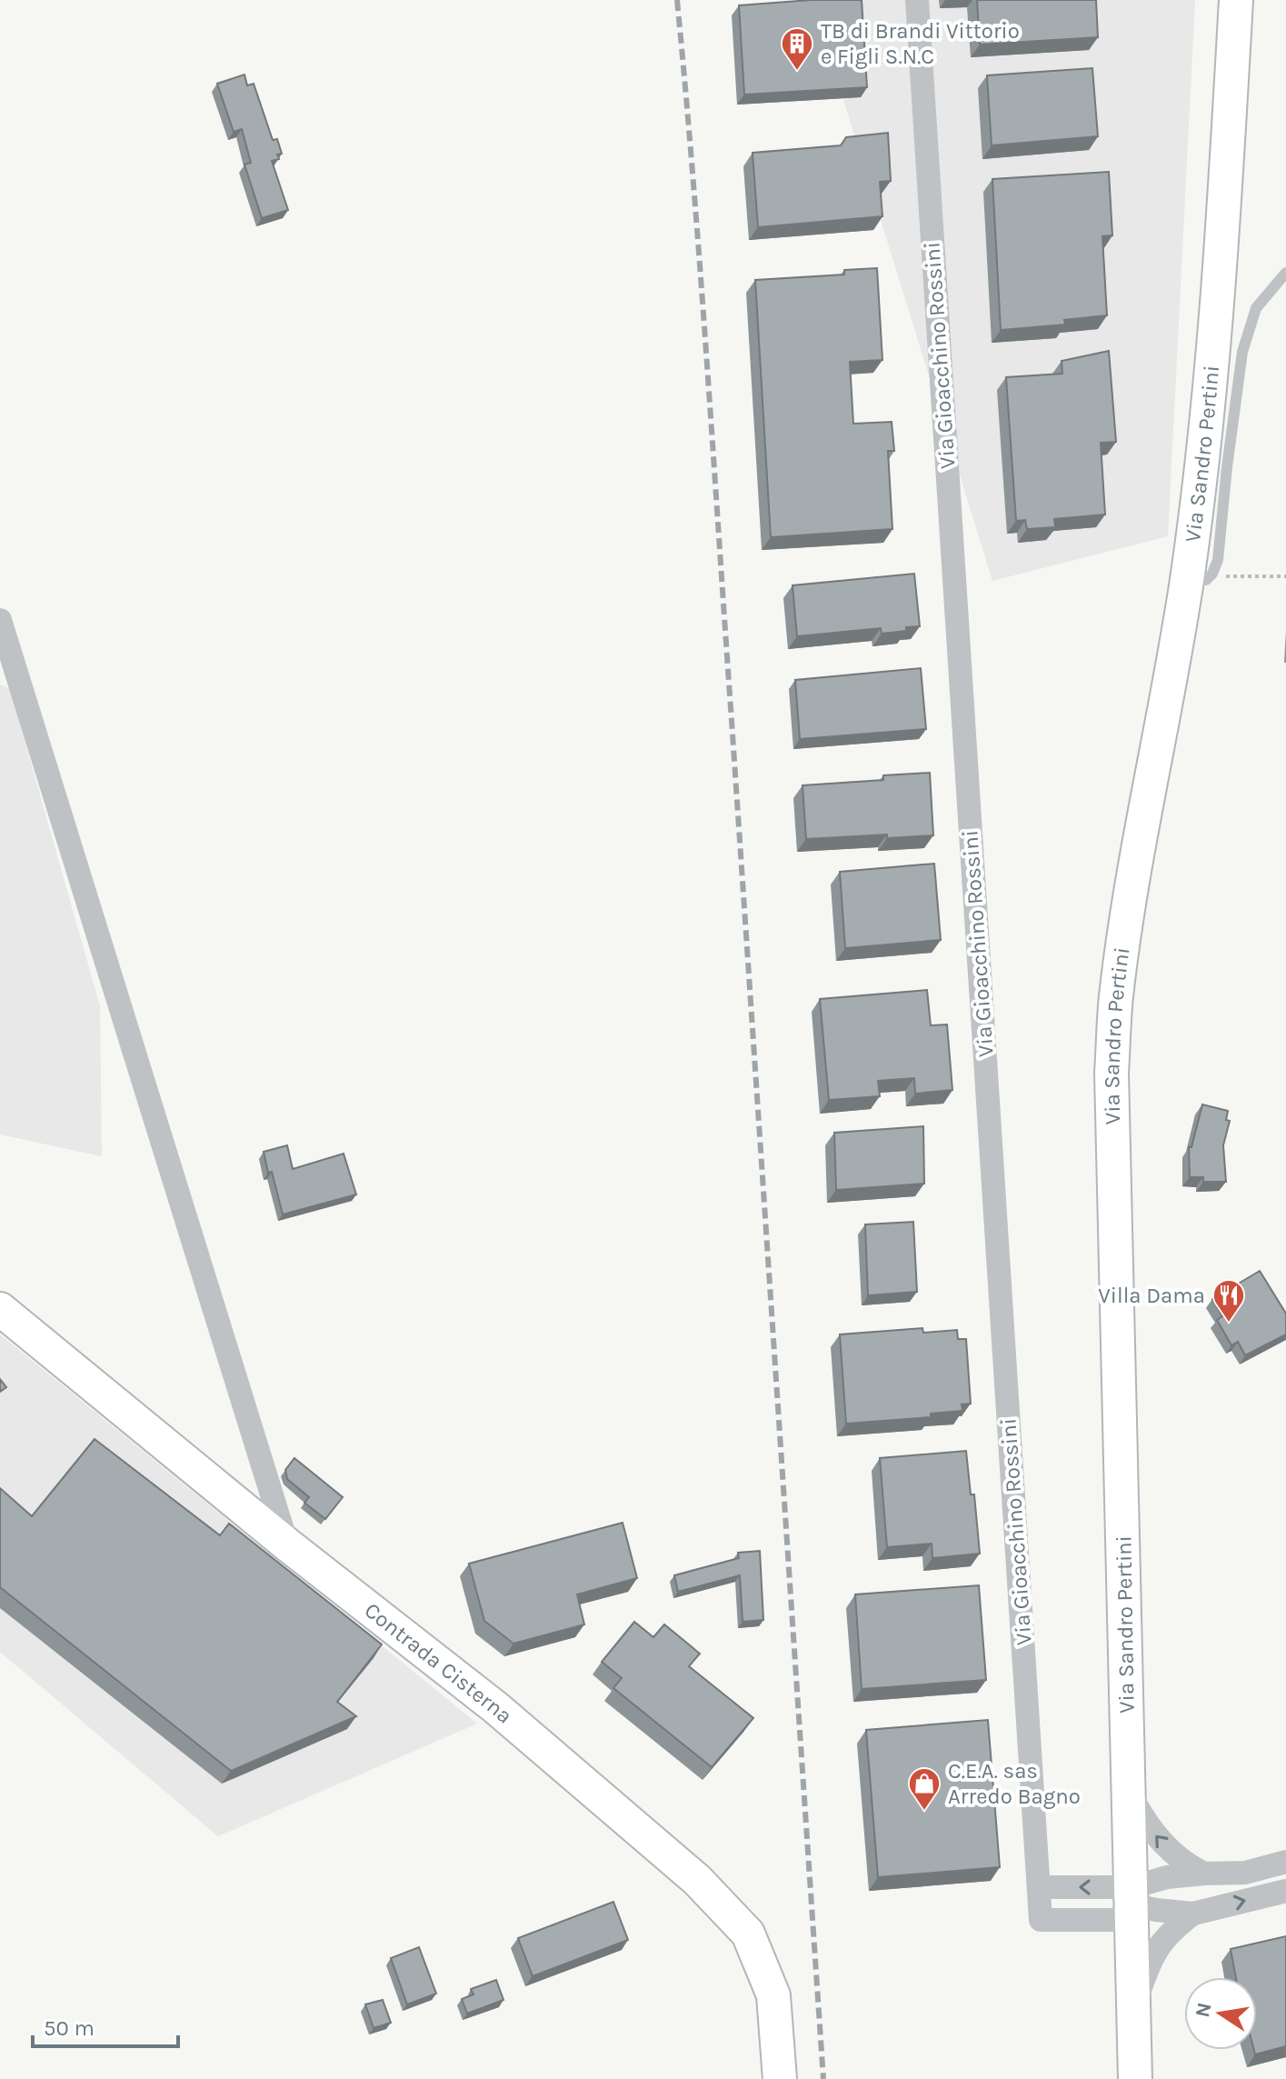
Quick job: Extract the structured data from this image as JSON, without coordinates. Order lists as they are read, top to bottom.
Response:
{
  "streets": {
    "main road": ["Via Sandro Pertini", "Contrada Cisterna"],
    "street": ["Via Gioacchino Rossini"]
  },
  "crossings": [
    ["Via Gioacchino Rossini", "Via Sandro Pertini"]
  ],
  "places": {
    "building": ["TB di Brandi Vittorio e Figli S.N.C"],
    "restaurant": ["Villa Dama"],
    "shop": ["C.E.A. sas Arredo Bagno"]
  },
  "scale_bar": "50 m",
  "north": "left"
}
